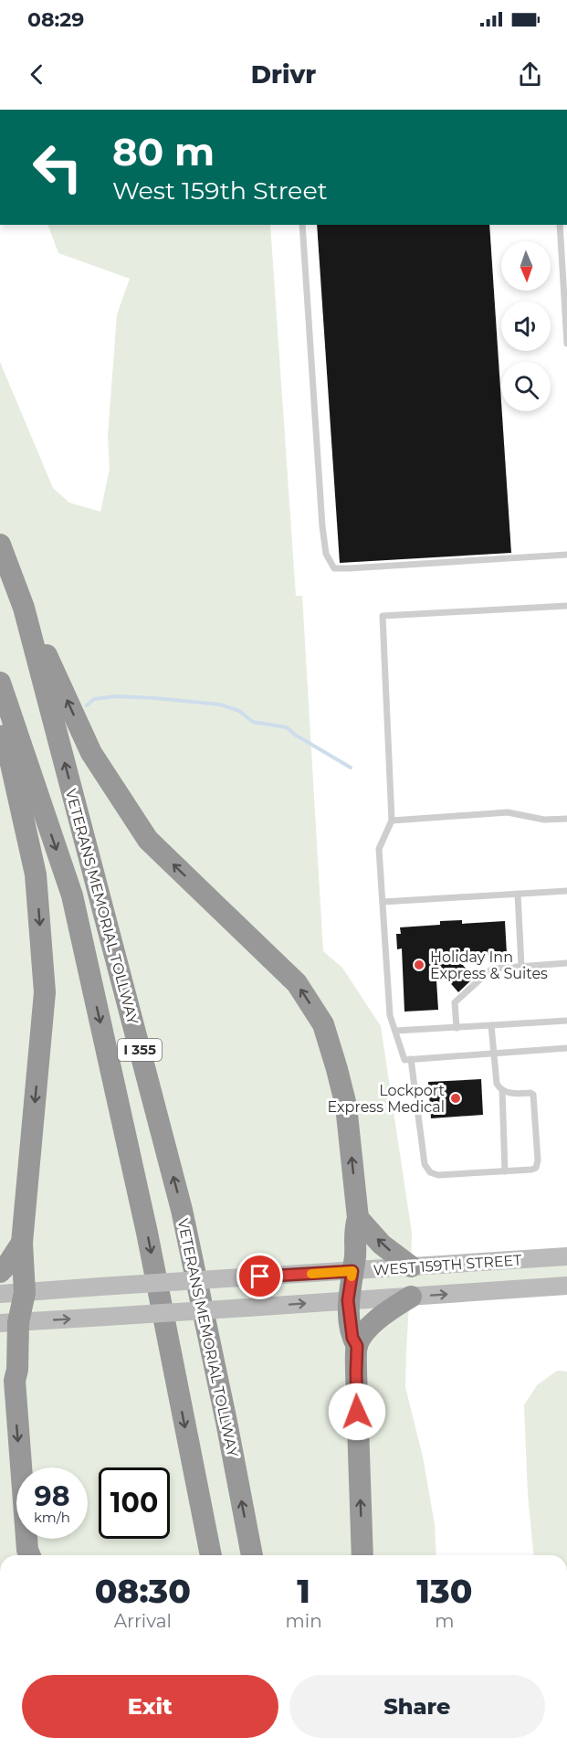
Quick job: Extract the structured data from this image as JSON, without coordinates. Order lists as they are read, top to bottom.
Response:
{
  "streets": {
    "highway": ["VETERANS MEMORIAL TOLLWAY", "I 355"],
    "main road": ["WEST 159TH STREET"]
  },
  "places": ["Holiday Inn Express & Suites", "Lockport Express Medical"],
  "north": "bottom",
  "page": {
    "status": "08:29",
    "header": "Drivr",
    "turn": ["80 m", "West 159th Street"],
    "speed": "98 km/h",
    "limit": "100",
    "eta": [
      "08:30",
      "Arrival",
      "1",
      "min",
      "130",
      "m"
    ],
    "buttons": ["Exit", "Share"]
  }
}
